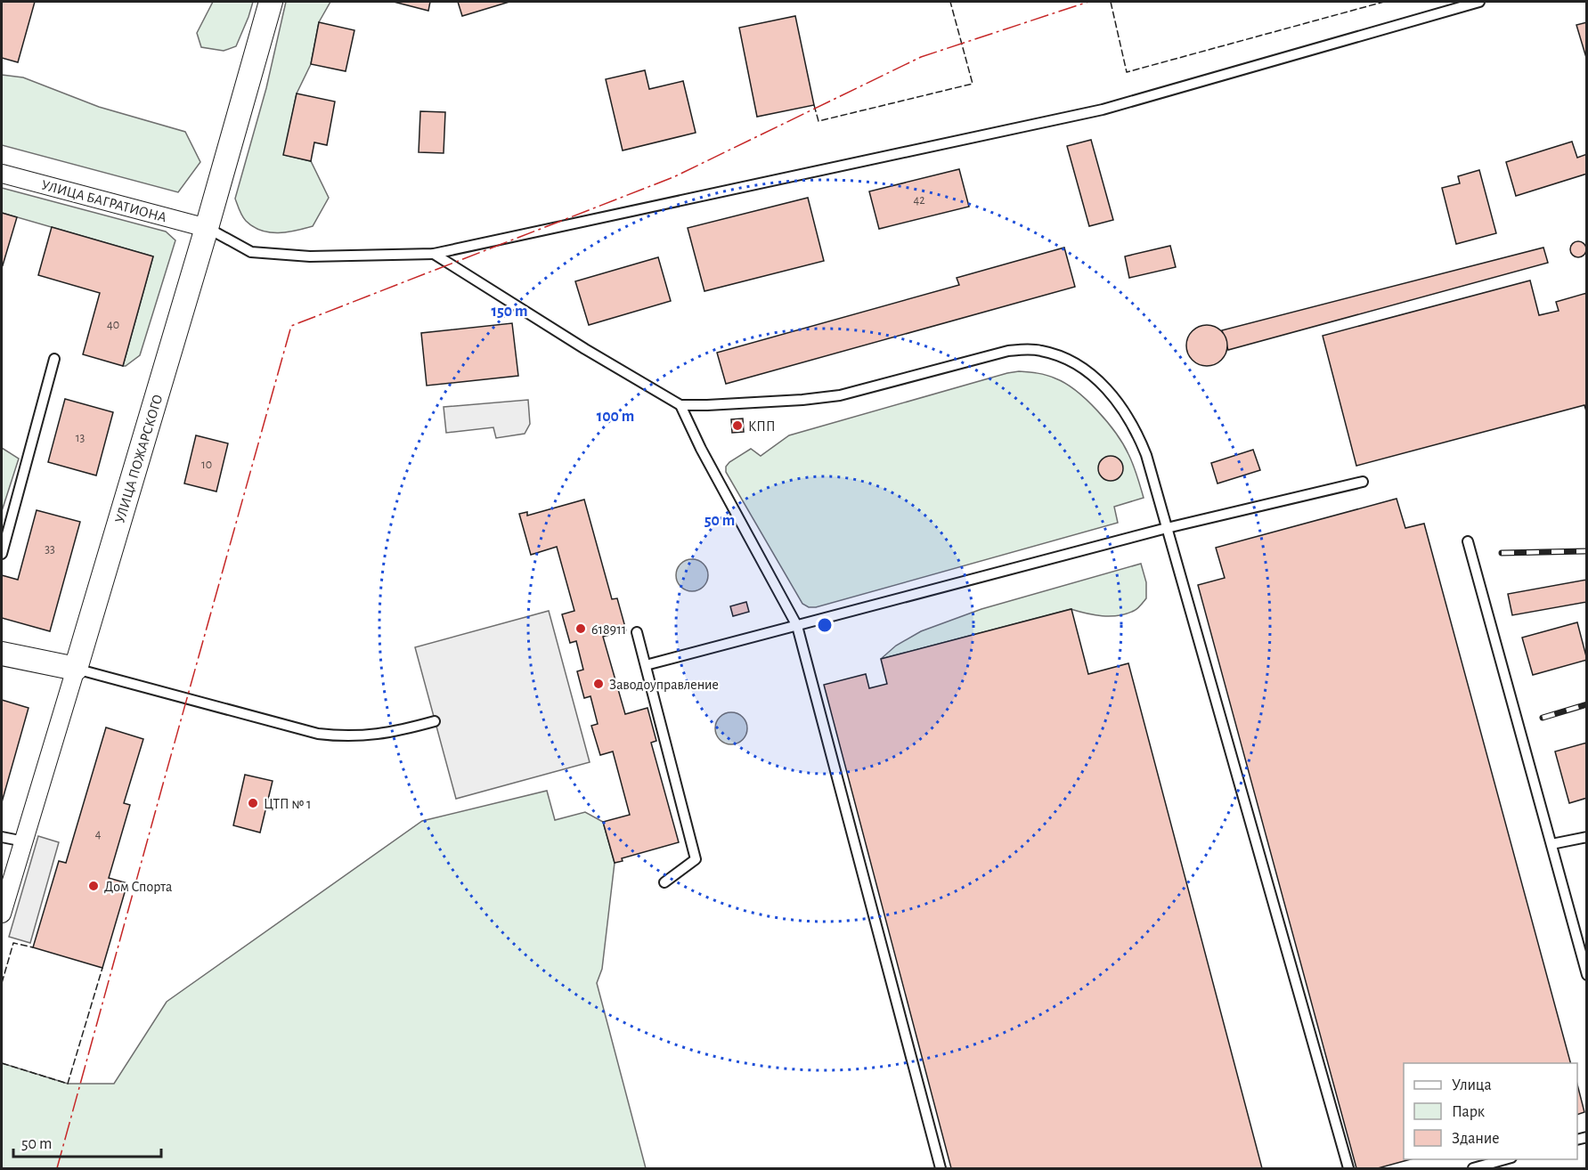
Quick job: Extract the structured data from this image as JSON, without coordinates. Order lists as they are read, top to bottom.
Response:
{
  "streets": {
    "street": ["УЛИЦА БАГРАТИОНА", "УЛИЦА ПОЖАРСКОГО"]
  },
  "crossings": [
    ["УЛИЦА БАГРАТИОНА", "УЛИЦА ПОЖАРСКОГО"]
  ],
  "places": [
    "КПП",
    "618911",
    "Заводоуправление",
    "ЦТП № 1",
    "Дом Спорта"
  ],
  "house_numbers": [
    "42",
    "40",
    "13",
    "10",
    "33",
    "4"
  ],
  "legend": ["Улица", "Парк", "Здание"],
  "scale_bar": "50 m",
  "rings": ["150 m", "100 m", "50 m"]
}
